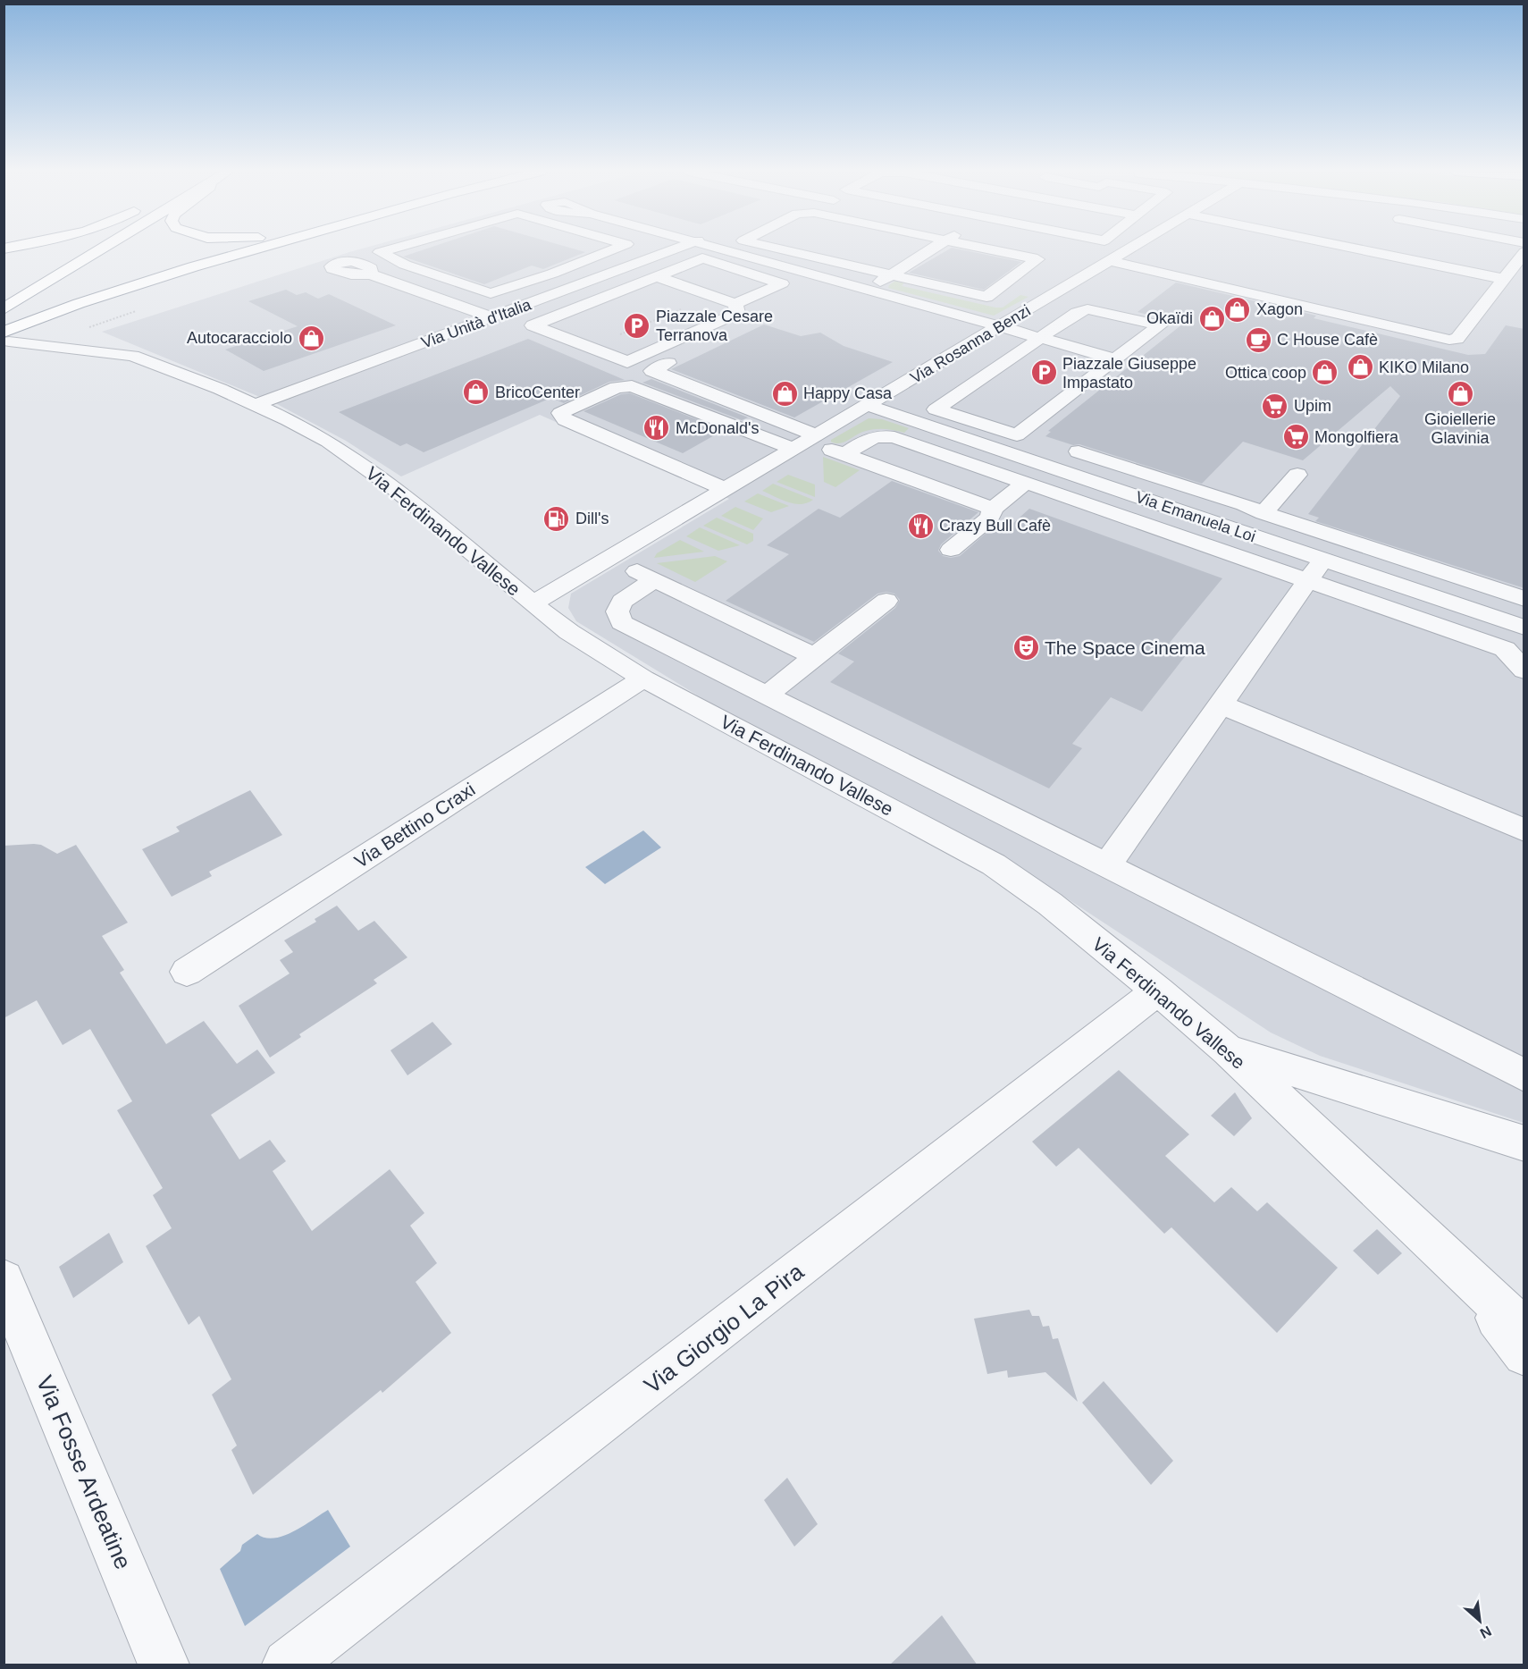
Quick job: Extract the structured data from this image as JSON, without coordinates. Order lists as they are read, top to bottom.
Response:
{
  "streets": {
    "street": [
      "Via Unità d'Italia",
      "Via Rosanna Benzi",
      "Via Emanuela Loi",
      "Via Ferdinando Vallese",
      "Via Bettino Craxi",
      "Via Giorgio La Pira",
      "Via Fosse Ardeatine"
    ]
  },
  "crossings": [
    ["Via Unità d'Italia", "Via Ferdinando Vallese"],
    ["Via Rosanna Benzi", "Via Emanuela Loi"],
    ["Via Rosanna Benzi", "Via Ferdinando Vallese"],
    ["Via Ferdinando Vallese", "Via Bettino Craxi"],
    ["Via Ferdinando Vallese", "Via Giorgio La Pira"]
  ],
  "places": {
    "shop": [
      "Xagon",
      "Okaïdi",
      "Autocaracciolo",
      "KIKO Milano",
      "Ottica coop",
      "BricoCenter",
      "Happy Casa",
      "Gioiellerie Glavinia"
    ],
    "parking": ["Piazzale Cesare Terranova", "Piazzale Giuseppe Impastato"],
    "cafe": ["C House Cafè"],
    "supermarket": ["Upim", "Mongolfiera"],
    "restaurant": ["McDonald's", "Crazy Bull Cafè"],
    "fuel station": ["Dill's"],
    "theatre": ["The Space Cinema"]
  },
  "north": "bottom right"
}
